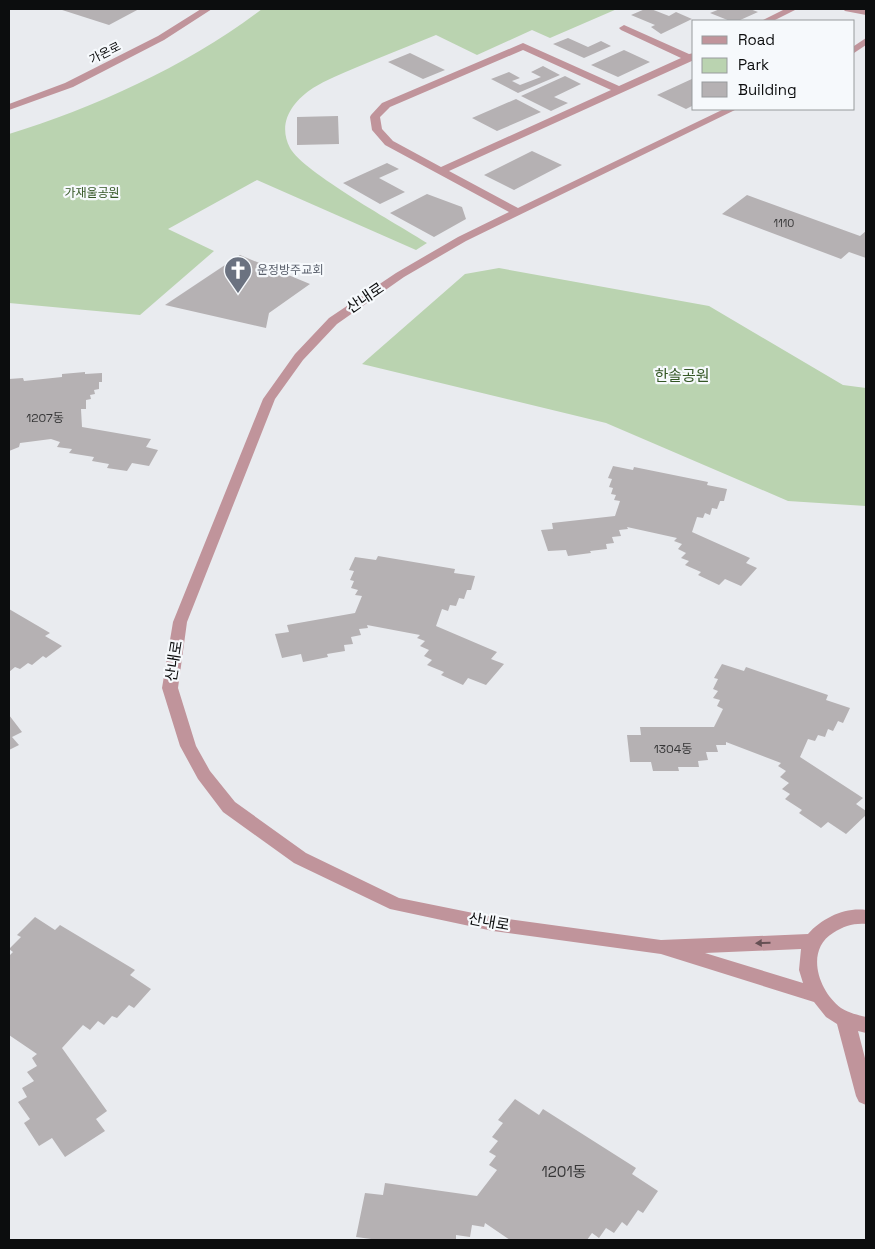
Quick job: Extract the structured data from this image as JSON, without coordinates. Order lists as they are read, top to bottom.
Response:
{
  "streets": {
    "street": ["가온로", "산내로"]
  },
  "parks": ["가재울공원", "한솔공원"],
  "places": {
    "church": ["운정방주교회"]
  },
  "house_numbers": [
    "1110",
    "1207동",
    "1304동",
    "1201동"
  ],
  "legend": ["Road", "Park", "Building"]
}
